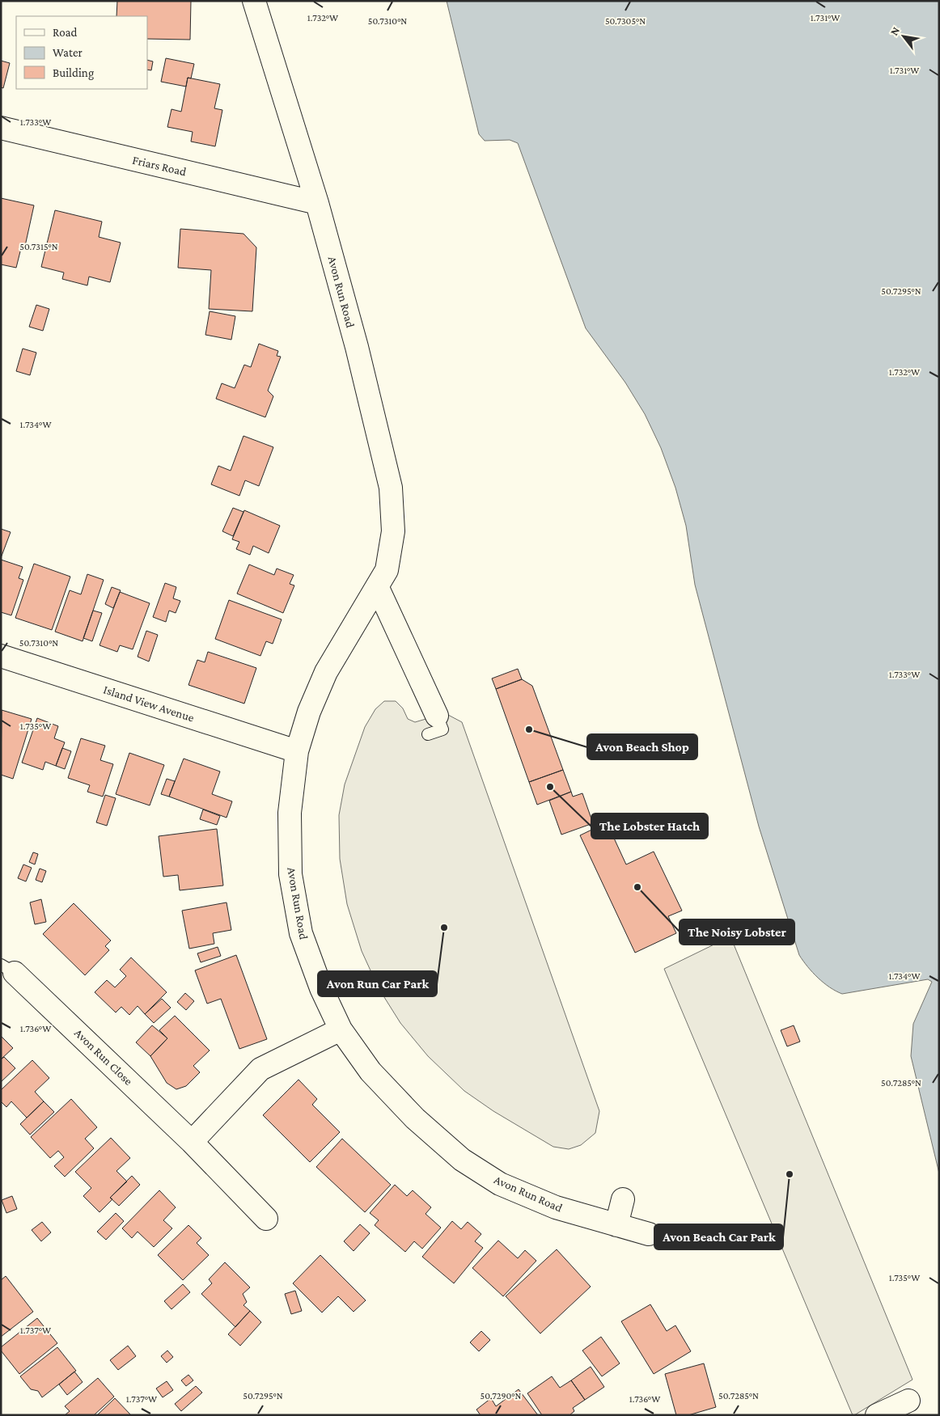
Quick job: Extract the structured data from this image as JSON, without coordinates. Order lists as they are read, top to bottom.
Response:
{
  "streets": {
    "street": [
      "Friars Road",
      "Avon Run Road",
      "Island View Avenue",
      "Avon Run Close"
    ]
  },
  "crossings": [
    ["Friars Road", "Avon Run Road"],
    ["Avon Run Road", "Island View Avenue"]
  ],
  "places": [
    "Avon Beach Shop",
    "The Lobster Hatch",
    "The Noisy Lobster",
    "Avon Run Car Park",
    "Avon Beach Car Park"
  ],
  "legend": ["Road", "Water", "Building"],
  "north": "top left",
  "coordinates": [
    "1.731°W",
    "1.732°W",
    "50.7310°N",
    "50.7305°N",
    "1.733°W",
    "50.7315°N",
    "50.7295°N",
    "1.734°W",
    "1.735°W",
    "1.736°W",
    "50.7285°N",
    "1.737°W",
    "50.7290°N"
  ]
}
